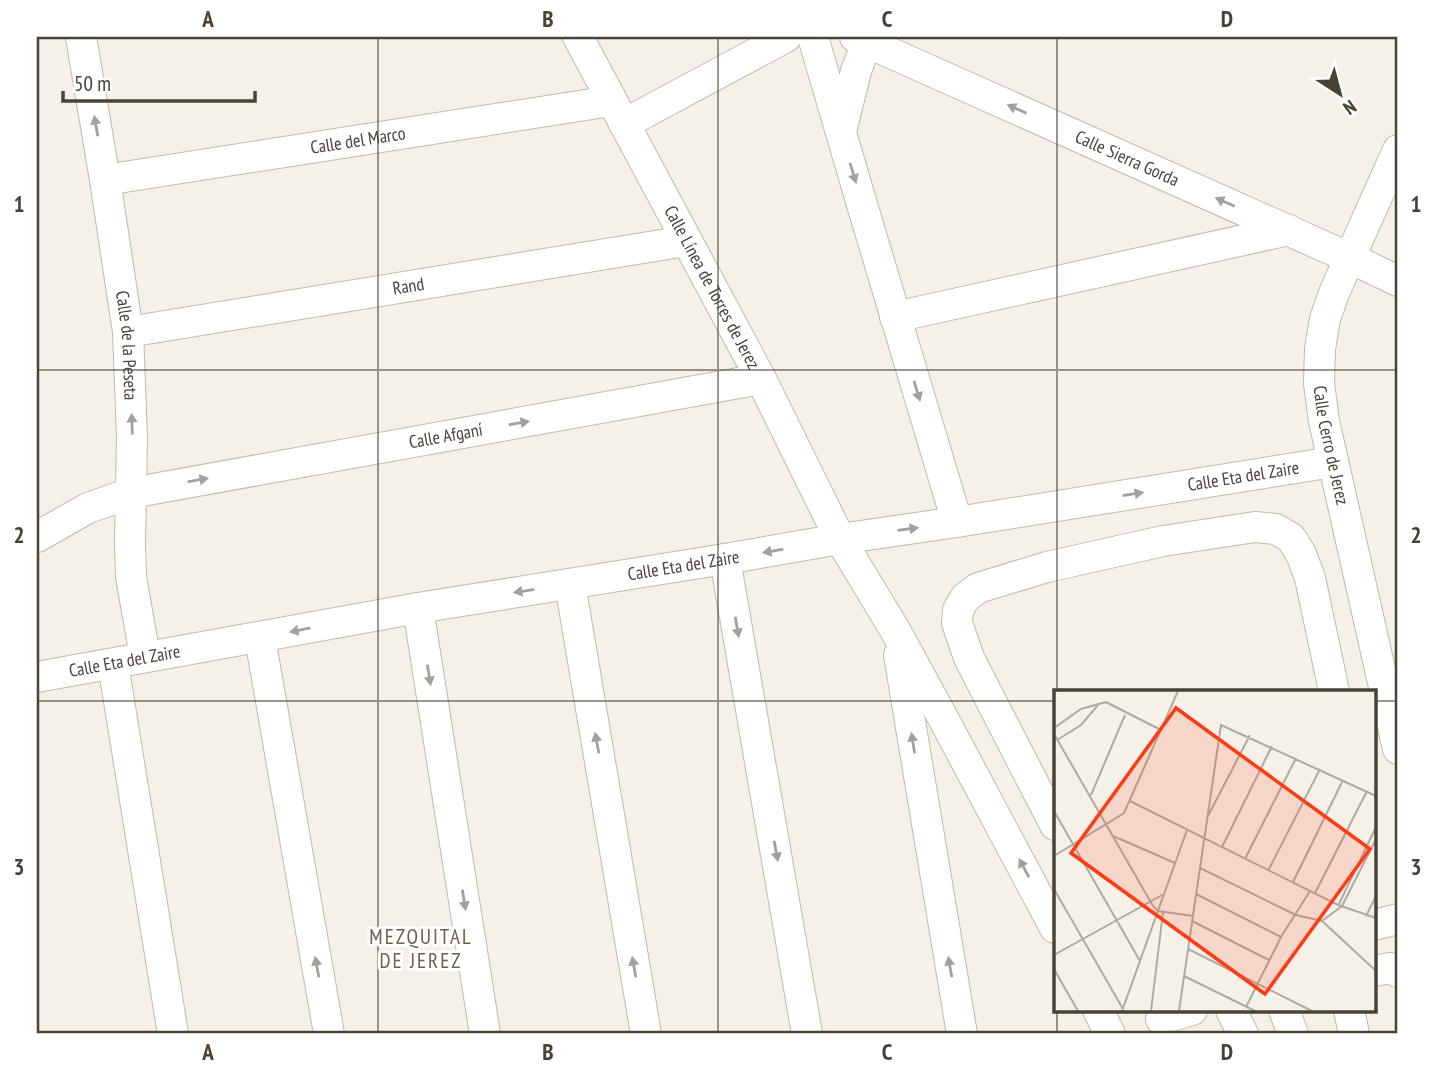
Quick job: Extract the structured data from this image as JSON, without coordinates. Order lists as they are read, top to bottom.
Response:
{
  "streets": {
    "street": [
      "Calle del Marco",
      "Calle Sierra Gorda",
      "Rand",
      "Calle Línea de Torres de Jerez",
      "Calle de la Peseta",
      "Calle Afganí",
      "Calle Cerro de Jerez",
      "Calle Eta del Zaire"
    ]
  },
  "crossings": [
    ["Calle del Marco", "Calle Línea de Torres de Jerez"],
    ["Calle del Marco", "Calle de la Peseta"],
    ["Calle Sierra Gorda", "Calle Cerro de Jerez"],
    ["Rand", "Calle Línea de Torres de Jerez"],
    ["Rand", "Calle de la Peseta"],
    ["Calle Línea de Torres de Jerez", "Calle Afganí"],
    ["Calle Línea de Torres de Jerez", "Calle Eta del Zaire"],
    ["Calle de la Peseta", "Calle Afganí"],
    ["Calle de la Peseta", "Calle Eta del Zaire"],
    ["Calle Cerro de Jerez", "Calle Eta del Zaire"]
  ],
  "one_way": ["Calle Sierra Gorda", "Calle de la Peseta", "Calle Afganí"],
  "districts": ["MEZQUITAL DE JEREZ"],
  "scale_bar": "50 m",
  "north": "bottom right",
  "grid": {
    "columns": [
      "A",
      "B",
      "C",
      "D"
    ],
    "rows": ["1", "2", "3"]
  }
}
